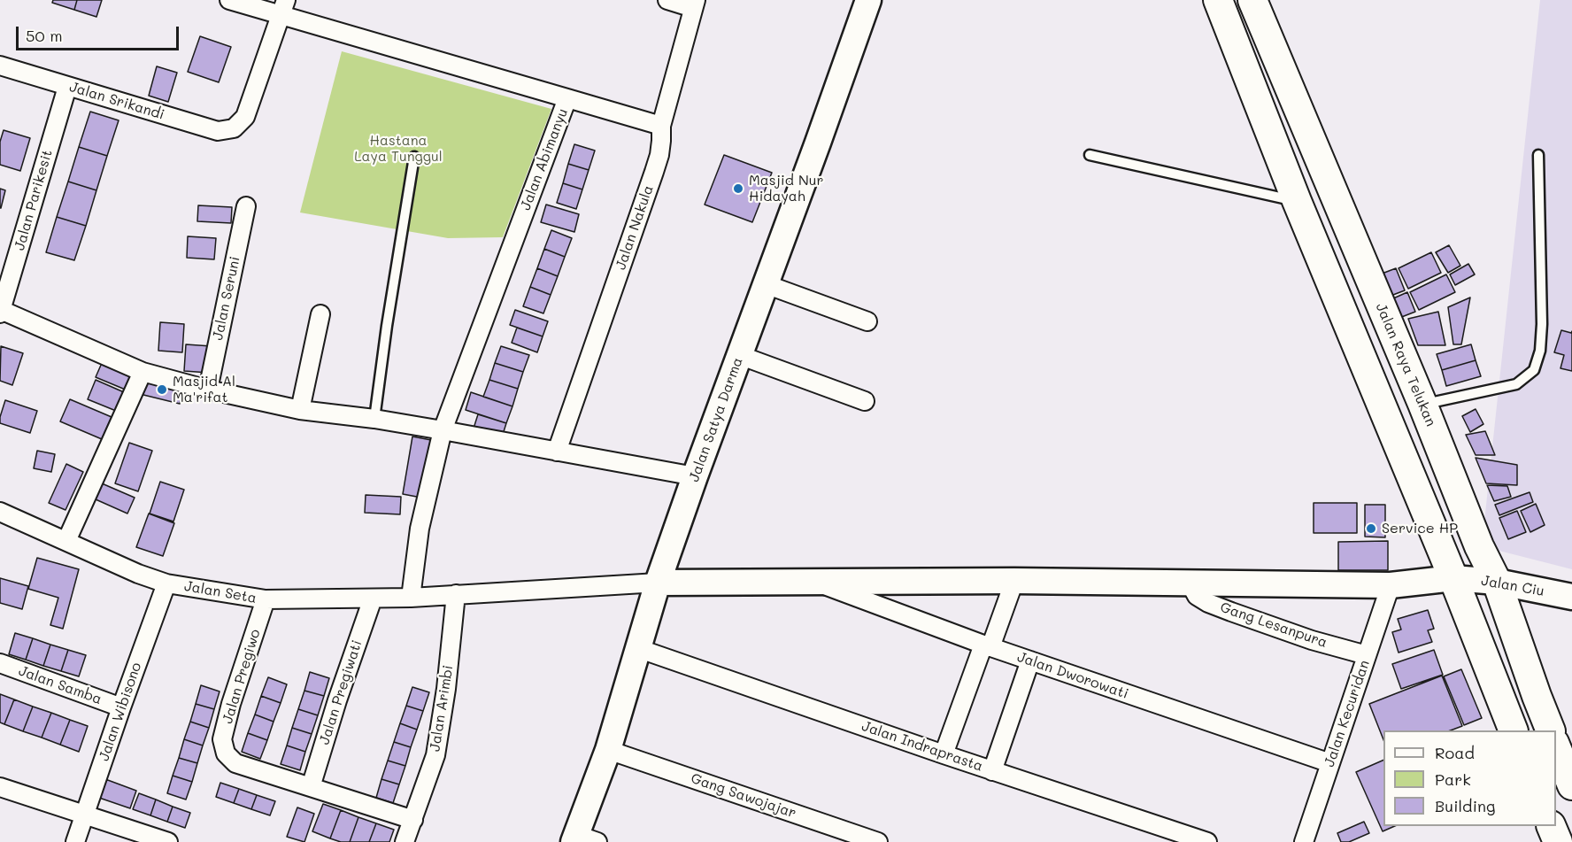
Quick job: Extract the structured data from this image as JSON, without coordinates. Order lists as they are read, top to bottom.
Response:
{
  "streets": {
    "main road": ["Jalan Raya Telukan"],
    "street": [
      "Jalan Srikandi",
      "Jalan Abimanyu",
      "Jalan Parikesit",
      "Jalan Nakula",
      "Jalan Seruni",
      "Jalan Satya Darma",
      "Jalan Ciu",
      "Jalan Seta",
      "Gang Lesanpura",
      "Jalan Dworowati",
      "Jalan Pregiwo",
      "Jalan Samba",
      "Jalan Pregiwati",
      "Jalan Arimbi",
      "Jalan Wibisono",
      "Jalan Kecuridan",
      "Jalan Indraprasta",
      "Gang Sawojajar"
    ]
  },
  "crossings": [
    ["Jalan Srikandi", "Jalan Abimanyu"],
    ["Jalan Srikandi", "Jalan Parikesit"],
    ["Jalan Abimanyu", "Jalan Seta"],
    ["Jalan Raya Telukan", "Jalan Ciu"],
    ["Jalan Satya Darma", "Jalan Ciu"],
    ["Jalan Satya Darma", "Jalan Seta"],
    ["Jalan Satya Darma", "Jalan Indraprasta"],
    ["Jalan Satya Darma", "Gang Sawojajar"],
    ["Jalan Ciu", "Jalan Seta"],
    ["Jalan Ciu", "Gang Lesanpura"],
    ["Jalan Ciu", "Jalan Dworowati"],
    ["Jalan Ciu", "Jalan Kecuridan"],
    ["Jalan Seta", "Jalan Pregiwo"],
    ["Jalan Seta", "Jalan Pregiwati"],
    ["Jalan Seta", "Jalan Arimbi"],
    ["Jalan Seta", "Jalan Wibisono"],
    ["Gang Lesanpura", "Jalan Kecuridan"],
    ["Jalan Dworowati", "Jalan Kecuridan"],
    ["Jalan Pregiwo", "Jalan Pregiwati"],
    ["Jalan Samba", "Jalan Wibisono"]
  ],
  "parks": ["Hastana Laya Tunggul"],
  "places": ["Masjid Nur Hidayah", "Masjid Al Ma'rifat", "Service HP"],
  "legend": ["Road", "Park", "Building"],
  "scale_bar": "50 m"
}
